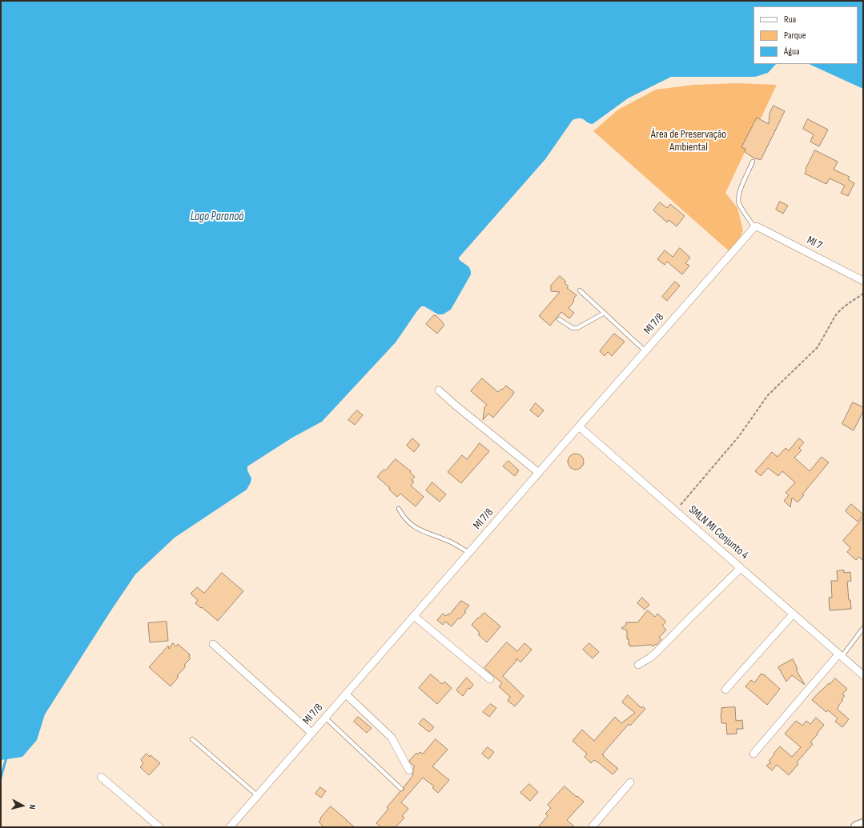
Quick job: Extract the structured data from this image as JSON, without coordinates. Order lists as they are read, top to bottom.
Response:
{
  "streets": {
    "street": ["MI 7", "MI 7/8", "SMLN MI Conjunto 4"]
  },
  "crossings": [
    ["MI 7", "MI 7/8"],
    ["MI 7/8", "SMLN MI Conjunto 4"]
  ],
  "water": ["Lago Paranoá"],
  "parks": ["Área de Preservação Ambiental"],
  "legend": ["Rua", "Parque", "Água"],
  "north": "right"
}
